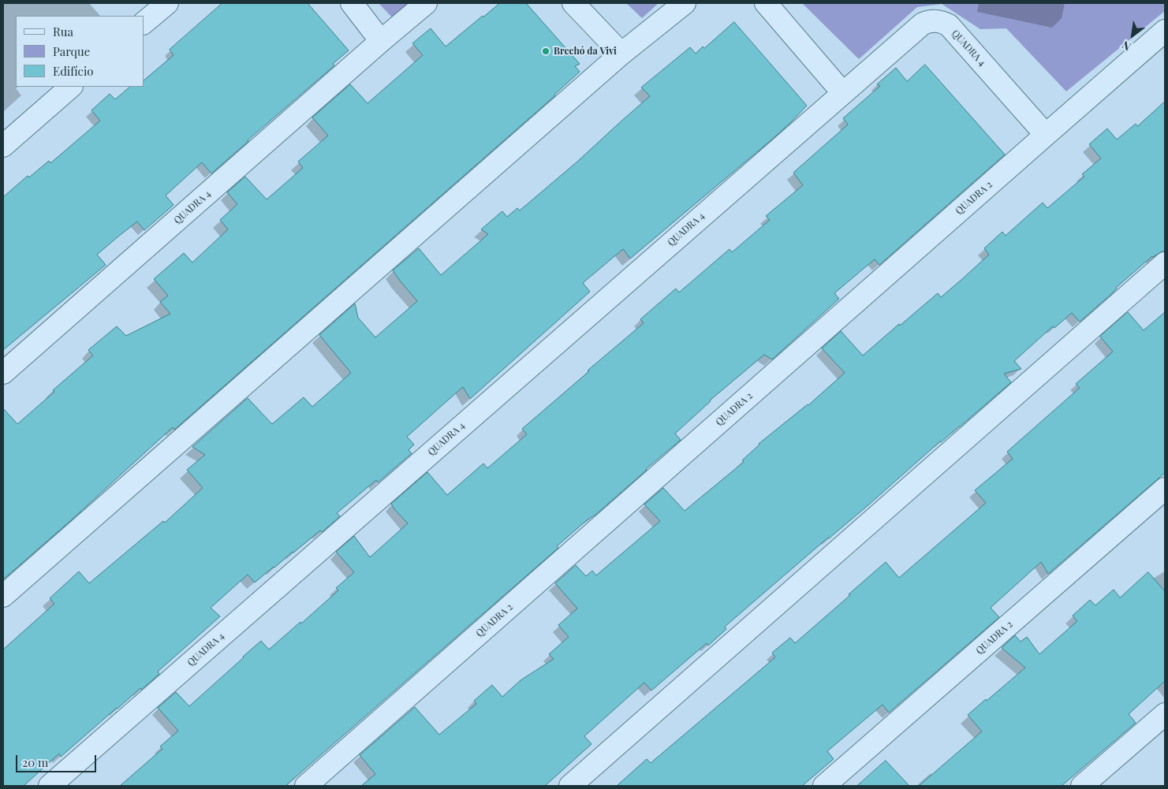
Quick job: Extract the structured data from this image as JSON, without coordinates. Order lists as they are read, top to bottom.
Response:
{
  "streets": {
    "street": ["QUADRA 4", "QUADRA 2"]
  },
  "crossings": [
    ["QUADRA 4", "QUADRA 2"]
  ],
  "places": ["Brechó da Vivi"],
  "legend": ["Rua", "Parque", "Edifício"],
  "scale_bar": "20 m",
  "north": "bottom left"
}
